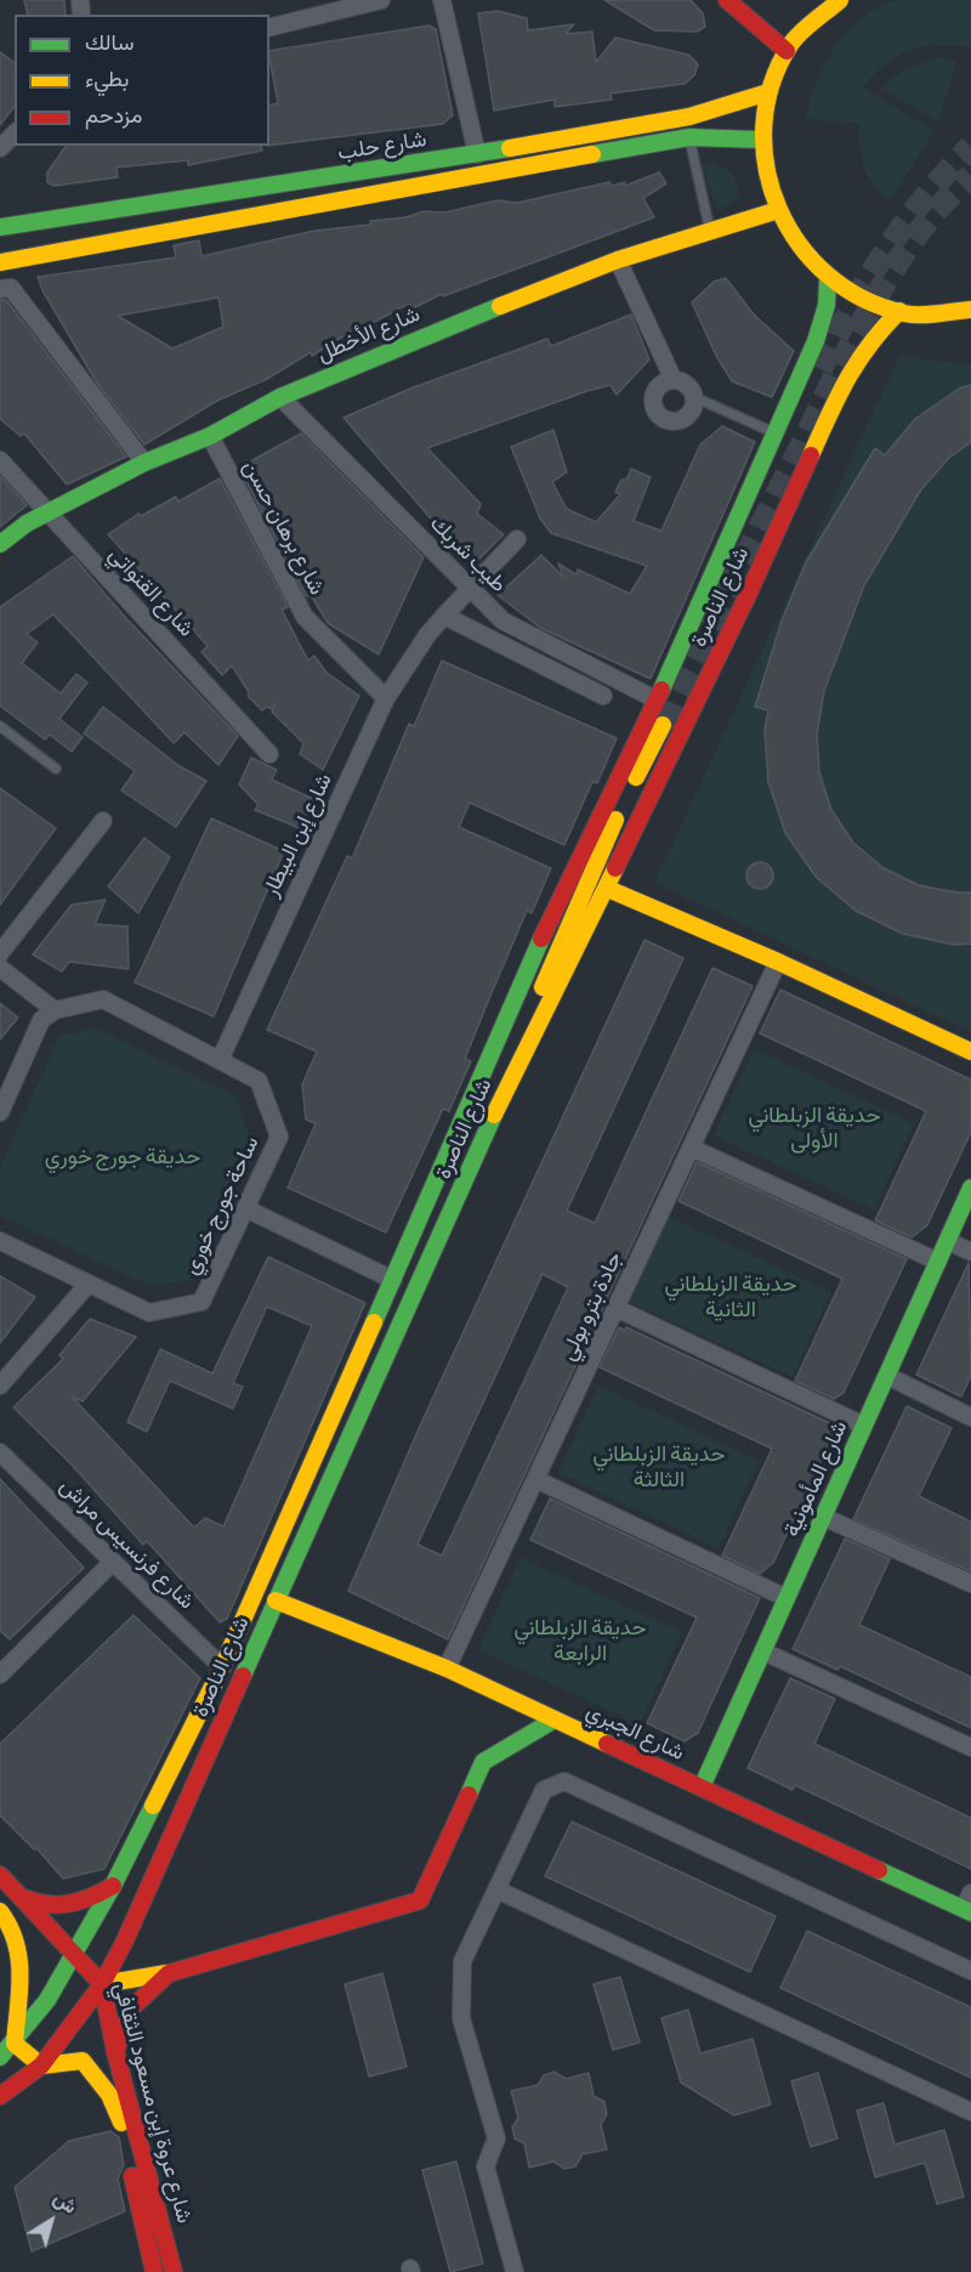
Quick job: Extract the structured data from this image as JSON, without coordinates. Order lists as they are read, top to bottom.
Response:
{
  "streets": {
    "main road": [
      "شارع حلب",
      "شارع الأخطل",
      "شارع الناصرة",
      "شارع المأمونية",
      "شارع الجبري",
      "شارع عروة إبن مسعود الثقافي"
    ],
    "street": [
      "شارع برهان حسن",
      "طيب شربك",
      "شارع القنواتي",
      "شارع إبن البيطار",
      "ساحة جورج خوري",
      "جادة بترو بولي",
      "شارع فرنسيس مراش"
    ]
  },
  "crossings": [
    ["شارع الأخطل", "شارع برهان حسن"],
    ["شارع الأخطل", "طيب شربك"],
    ["شارع الأخطل", "شارع القنواتي"],
    ["شارع برهان حسن", "شارع إبن البيطار"],
    ["طيب شربك", "شارع الناصرة"],
    ["طيب شربك", "شارع إبن البيطار"],
    ["شارع الناصرة", "شارع فرنسيس مراش"],
    ["شارع الناصرة", "شارع الجبري"],
    ["شارع الناصرة", "شارع عروة إبن مسعود الثقافي"],
    ["شارع إبن البيطار", "ساحة جورج خوري"],
    ["جادة بترو بولي", "شارع الجبري"],
    ["شارع المأمونية", "شارع الجبري"]
  ],
  "parks": [
    "حديقة الزبلطاني الأولى",
    "حديقة جورج خوري",
    "حديقة الزبلطاني الثانية",
    "حديقة الزبلطاني الثالثة",
    "حديقة الزبلطاني الرابعة"
  ],
  "legend": ["سالك", "بطيء", "مزدحم"],
  "north": "top right"
}
